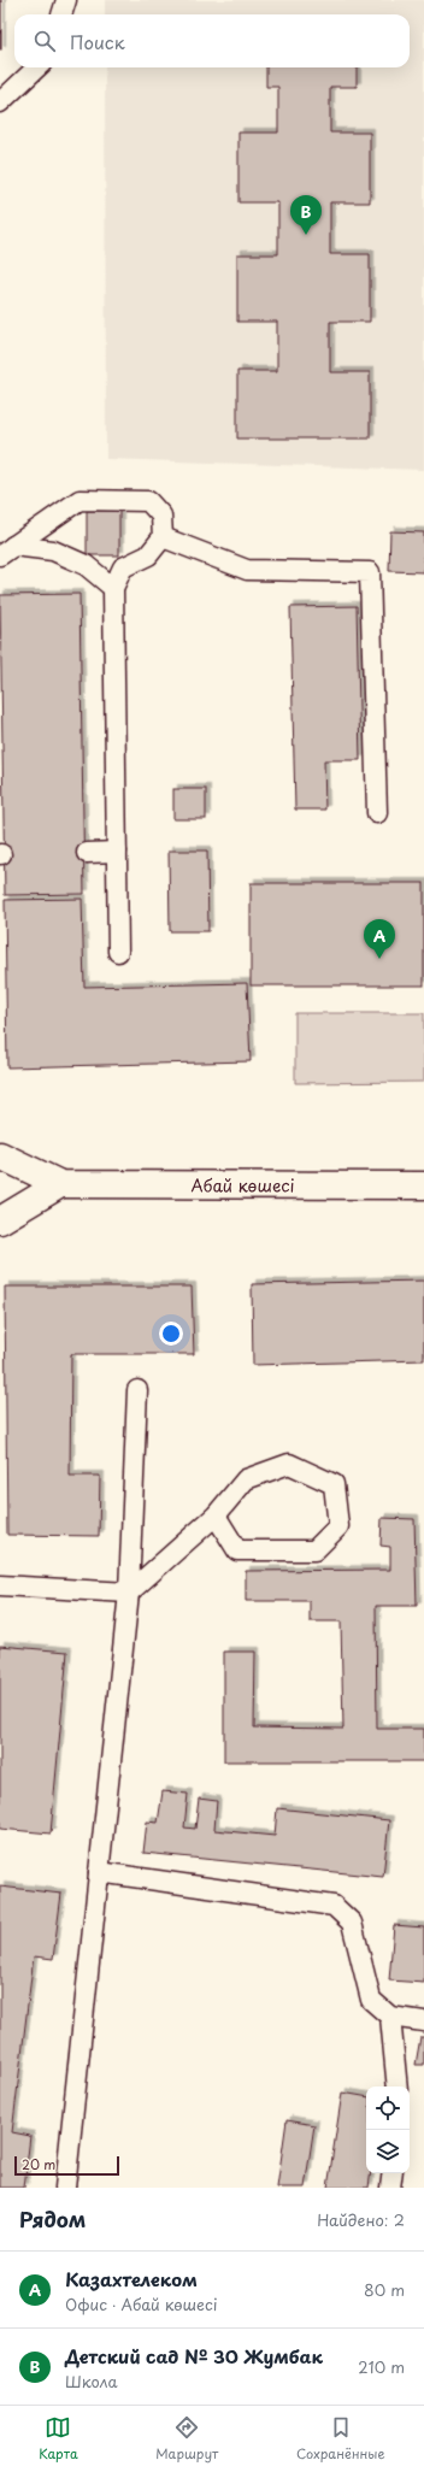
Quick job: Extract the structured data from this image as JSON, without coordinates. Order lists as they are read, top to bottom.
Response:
{
  "streets": {
    "main road": ["Абай көшесі"]
  },
  "scale_bar": "20 m",
  "page": {
    "search": "Поиск",
    "pins": ["B", "A"],
    "scale": "20 m",
    "heading": ["Рядом", "Найдено: 2"],
    "list": [
      {
        "mark": "A",
        "name": "Казахтелеком",
        "note": "Офис · Абай көшесі",
        "value": "80 m"
      },
      {
        "mark": "B",
        "name": "Детский сад № 30 Жумбак",
        "note": "Школа",
        "value": "210 m"
      }
    ],
    "nav": ["Карта", "Маршрут", "Сохранённые"]
  }
}
